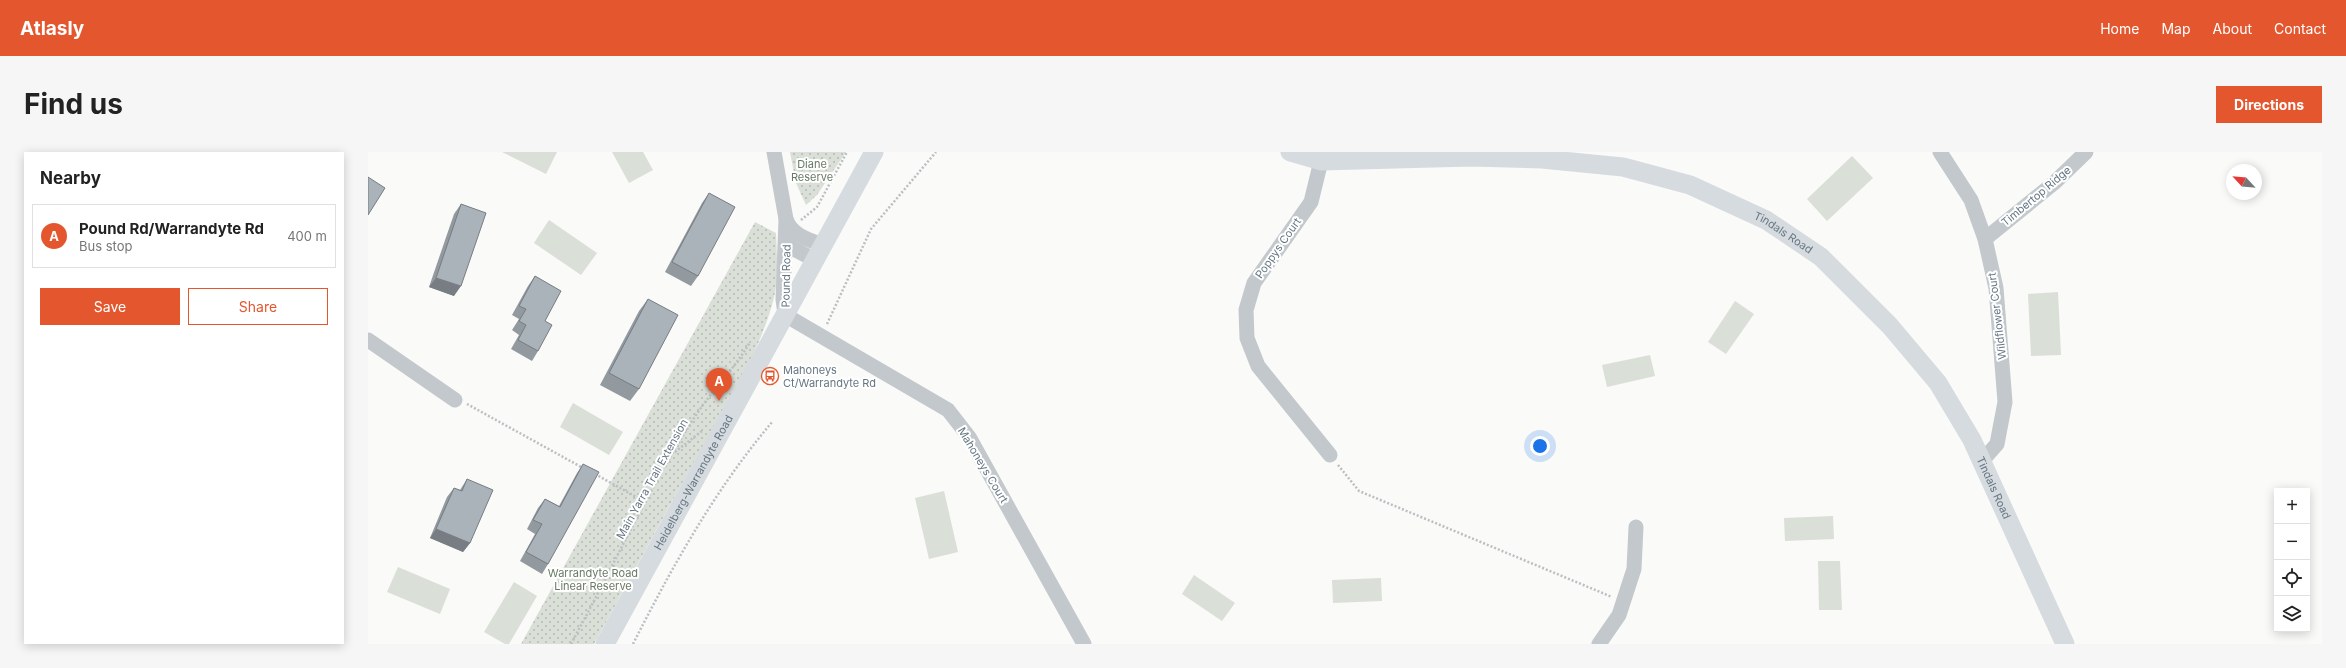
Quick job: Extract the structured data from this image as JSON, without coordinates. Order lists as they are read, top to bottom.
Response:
{
  "streets": {
    "main road": ["Tindals Road", "Heidelberg-Warrandyte Road"],
    "street": [
      "Timbertop Ridge",
      "Poppys Court",
      "Pound Road",
      "Wildflower Court",
      "Mahoneys Court"
    ],
    "path": ["Main Yarra Trail Extension"]
  },
  "crossings": [
    ["Timbertop Ridge", "Wildflower Court"],
    ["Tindals Road", "Poppys Court"],
    ["Tindals Road", "Wildflower Court"],
    ["Pound Road", "Mahoneys Court"],
    ["Pound Road", "Heidelberg-Warrandyte Road"],
    ["Mahoneys Court", "Heidelberg-Warrandyte Road"]
  ],
  "parks": ["Diane Reserve", "Warrandyte Road Linear Reserve"],
  "places": {
    "bus stop": ["Mahoneys Ct/Warrandyte Rd"]
  },
  "north": "top left",
  "page": {
    "header": "Atlasly",
    "nav": [
      "Home",
      "Map",
      "About",
      "Contact"
    ],
    "buttons": [
      "Directions",
      ["Save", "Share"]
    ],
    "title": "Find us",
    "heading": "Nearby",
    "list": [
      {
        "mark": "A",
        "name": "Pound Rd/Warrandyte Rd",
        "note": "Bus stop",
        "value": "400 m"
      }
    ],
    "pins": "A",
    "map_buttons": ["+", "−"]
  }
}
